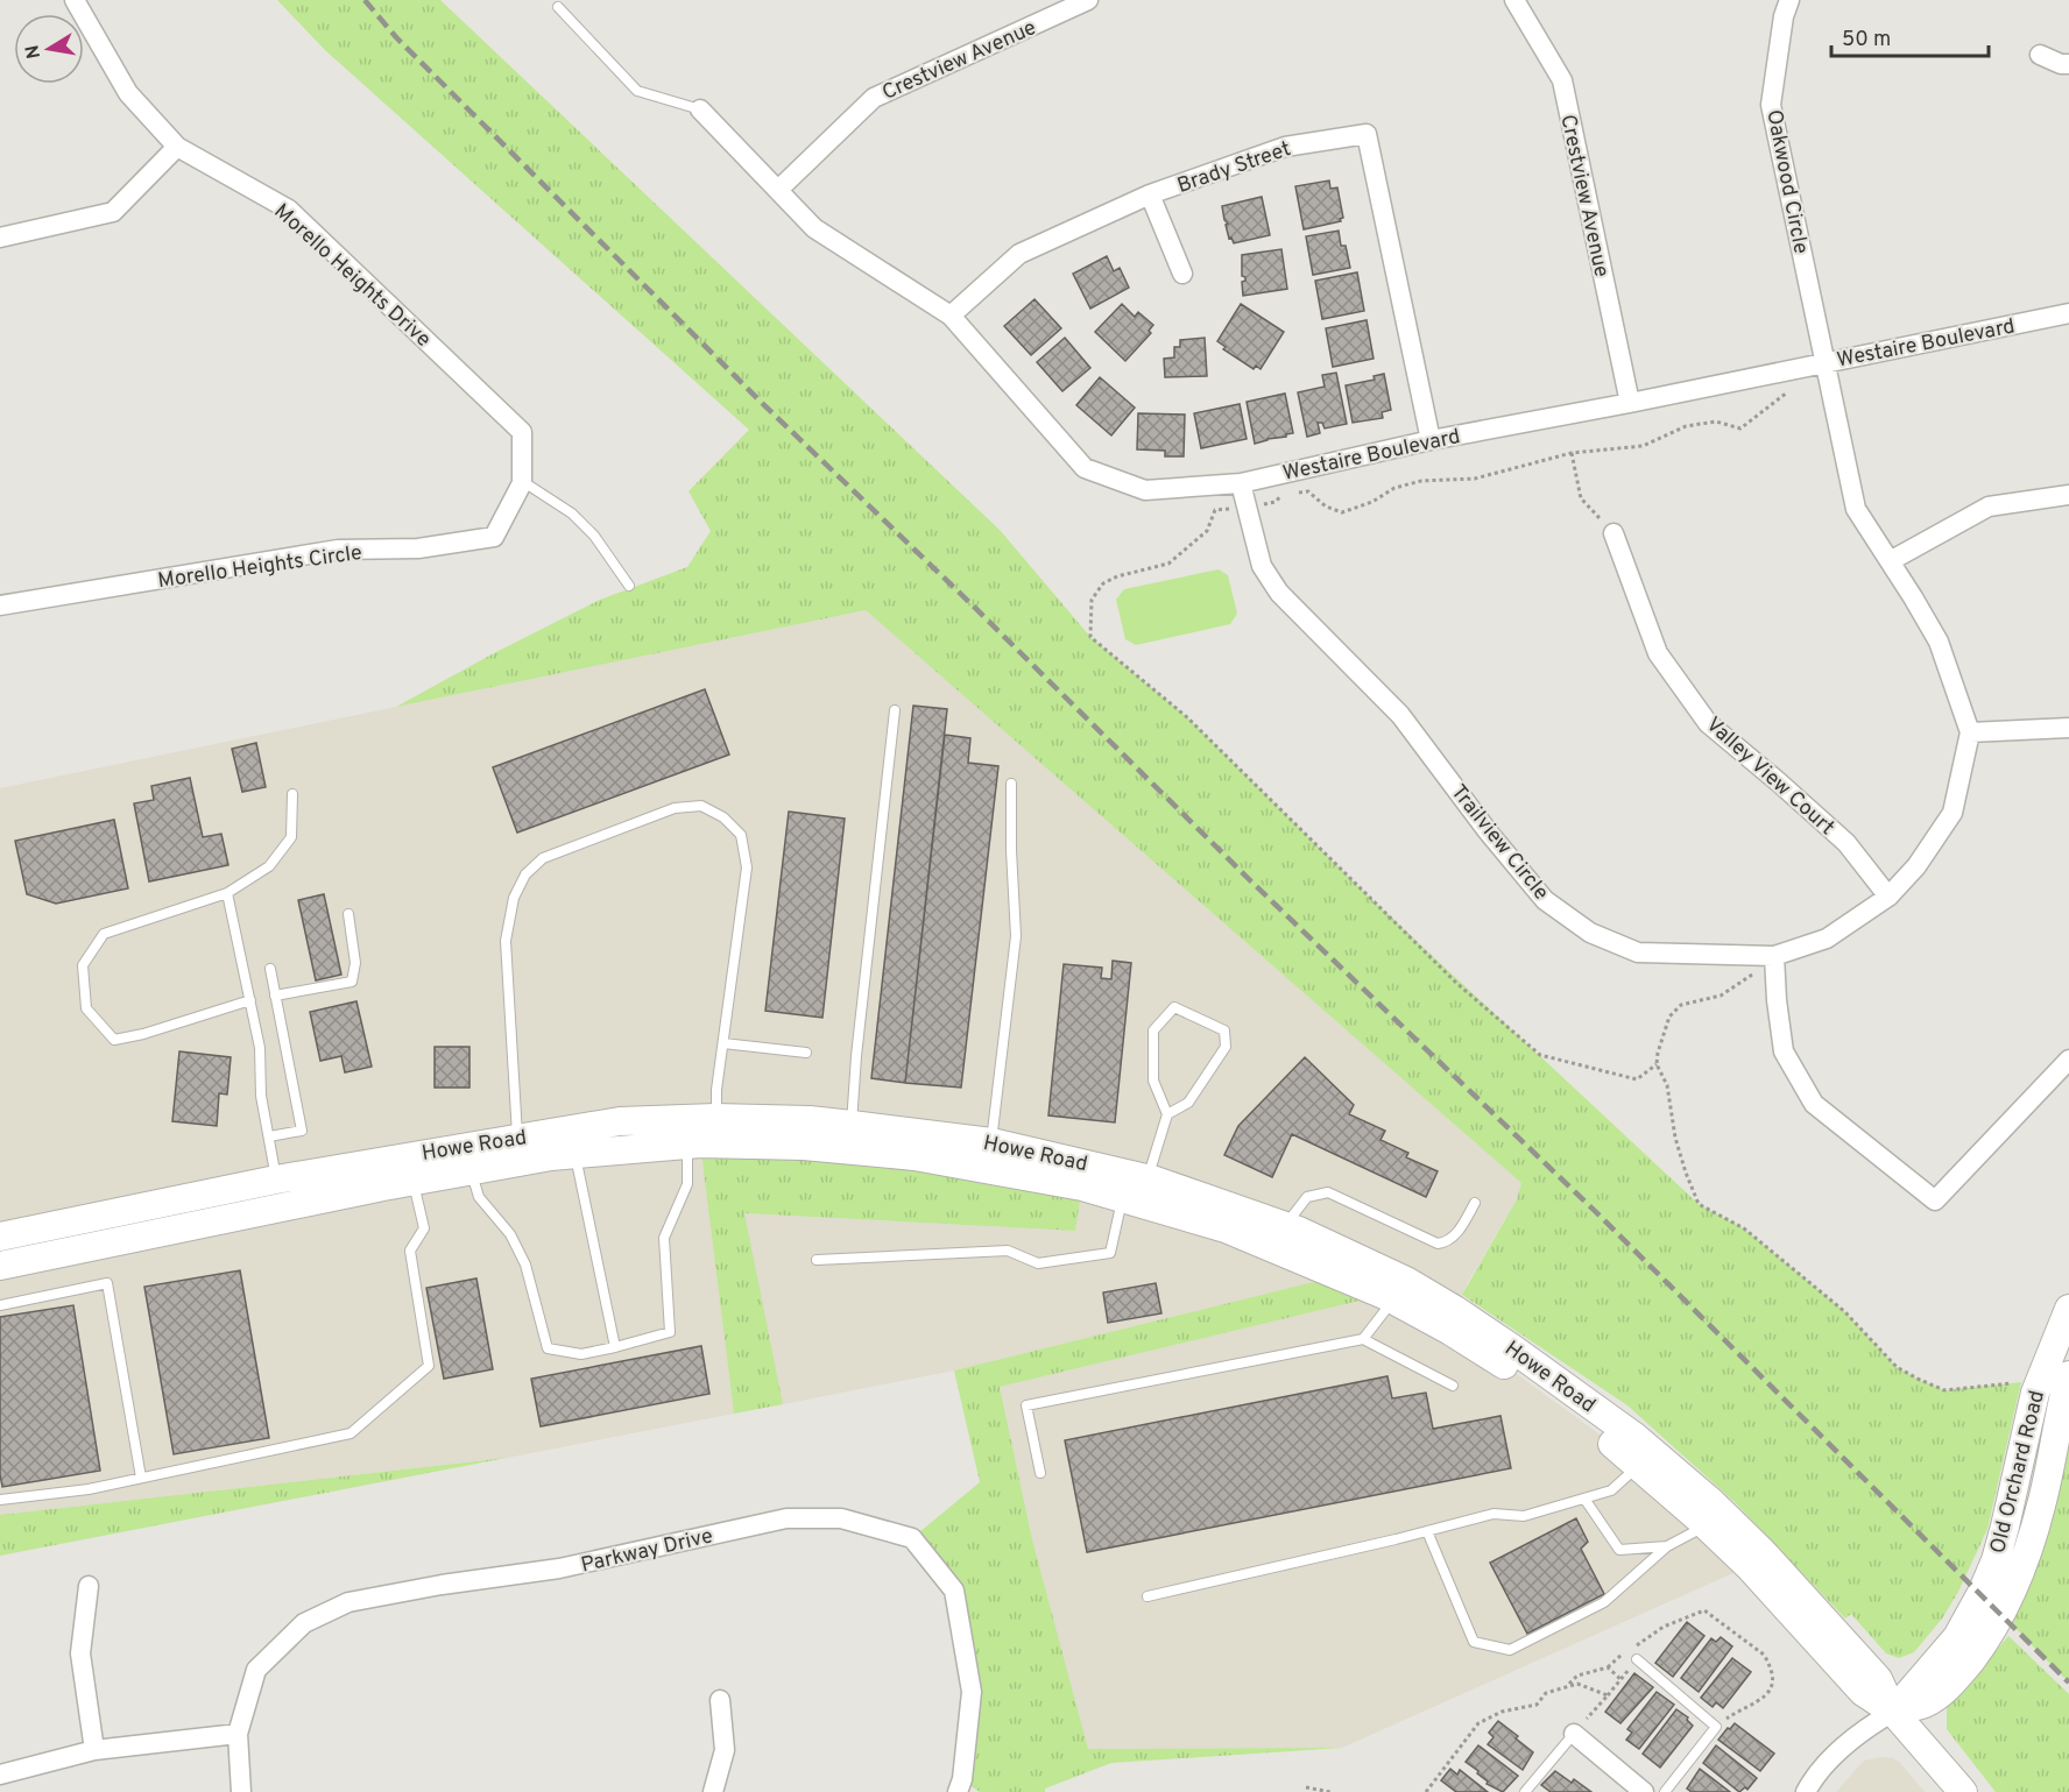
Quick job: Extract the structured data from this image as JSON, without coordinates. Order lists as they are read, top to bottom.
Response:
{
  "streets": {
    "street": [
      "Crestview Avenue",
      "Brady Street",
      "Oakwood Circle",
      "Morello Heights Drive",
      "Westaire Boulevard",
      "Morello Heights Circle",
      "Valley View Court",
      "Trailview Circle",
      "Howe Road",
      "Old Orchard Road",
      "Parkway Drive"
    ]
  },
  "crossings": [
    ["Crestview Avenue", "Westaire Boulevard"],
    ["Brady Street", "Westaire Boulevard"],
    ["Oakwood Circle", "Westaire Boulevard"],
    ["Morello Heights Drive", "Morello Heights Circle"],
    ["Westaire Boulevard", "Trailview Circle"],
    ["Valley View Court", "Trailview Circle"],
    ["Howe Road", "Old Orchard Road"]
  ],
  "scale_bar": "50 m",
  "north": "left"
}
